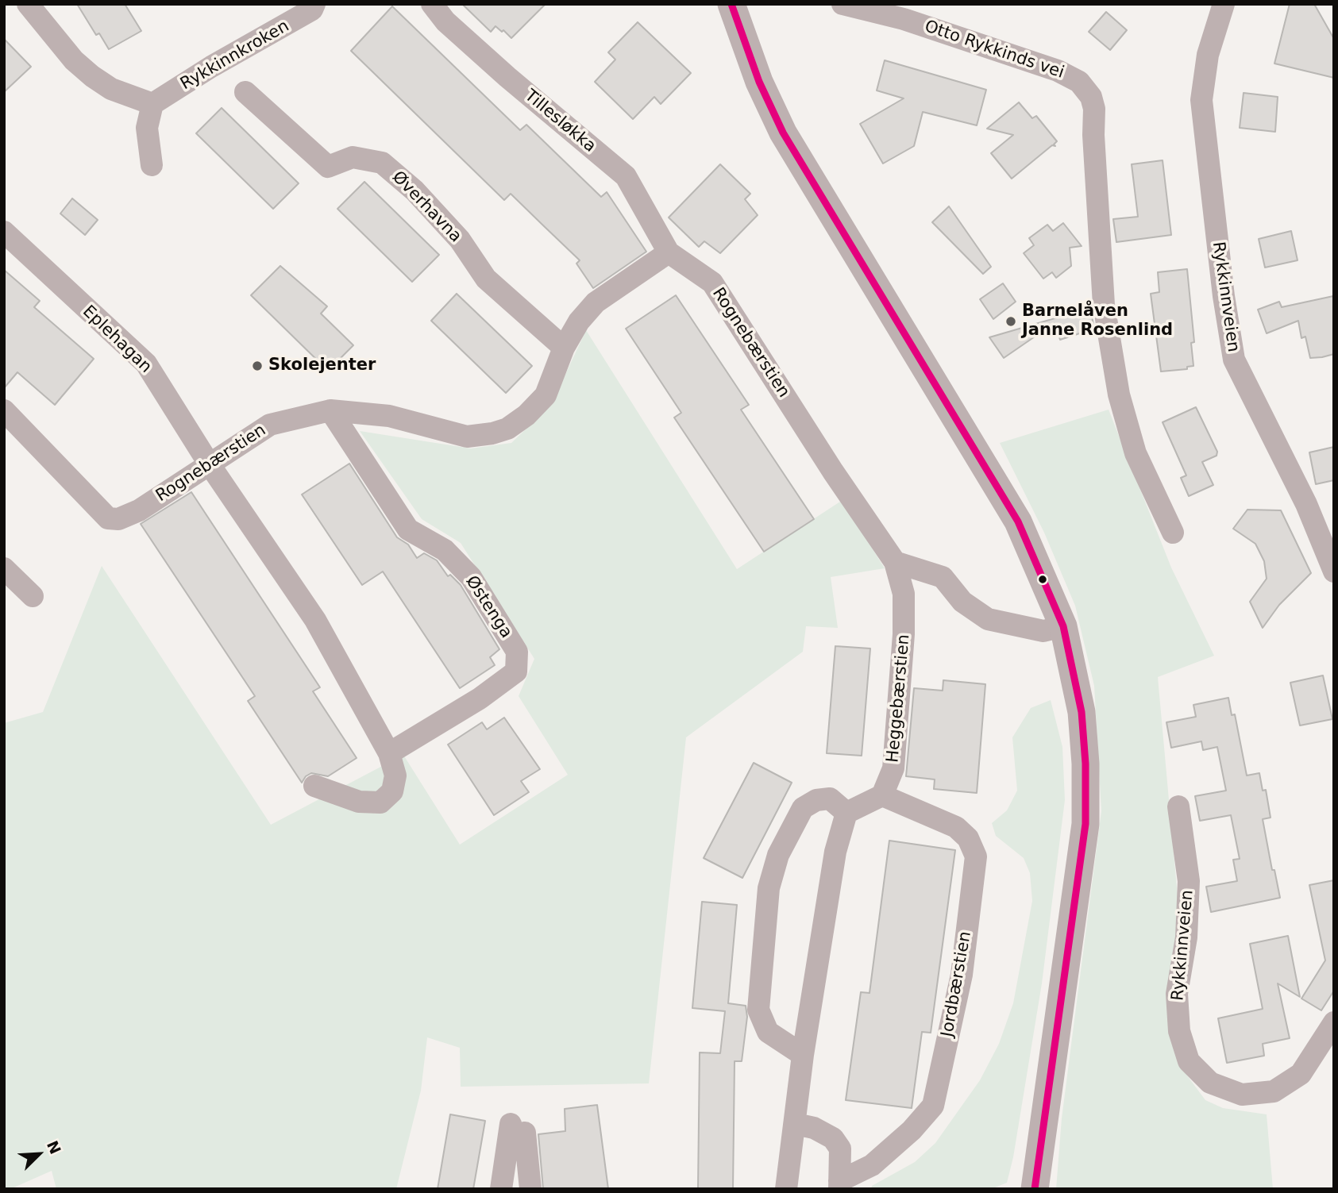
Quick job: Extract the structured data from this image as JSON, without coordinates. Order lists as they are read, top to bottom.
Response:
{
  "streets": {
    "street": [
      "Otto Rykkinds vei",
      "Rykkinnkroken",
      "Tillesløkka",
      "Øverhavna",
      "Rykkinnveien",
      "Eplehagan",
      "Rognebærstien",
      "Østenga",
      "Heggebærstien",
      "Jordbærstien"
    ]
  },
  "crossings": [
    ["Tillesløkka", "Rognebærstien"],
    ["Øverhavna", "Rognebærstien"],
    ["Eplehagan", "Rognebærstien"],
    ["Rognebærstien", "Østenga"],
    ["Rognebærstien", "Heggebærstien"],
    ["Heggebærstien", "Jordbærstien"]
  ],
  "places": ["Barnelåven Janne Rosenlind", "Skolejenter"],
  "north": "top right"
}
